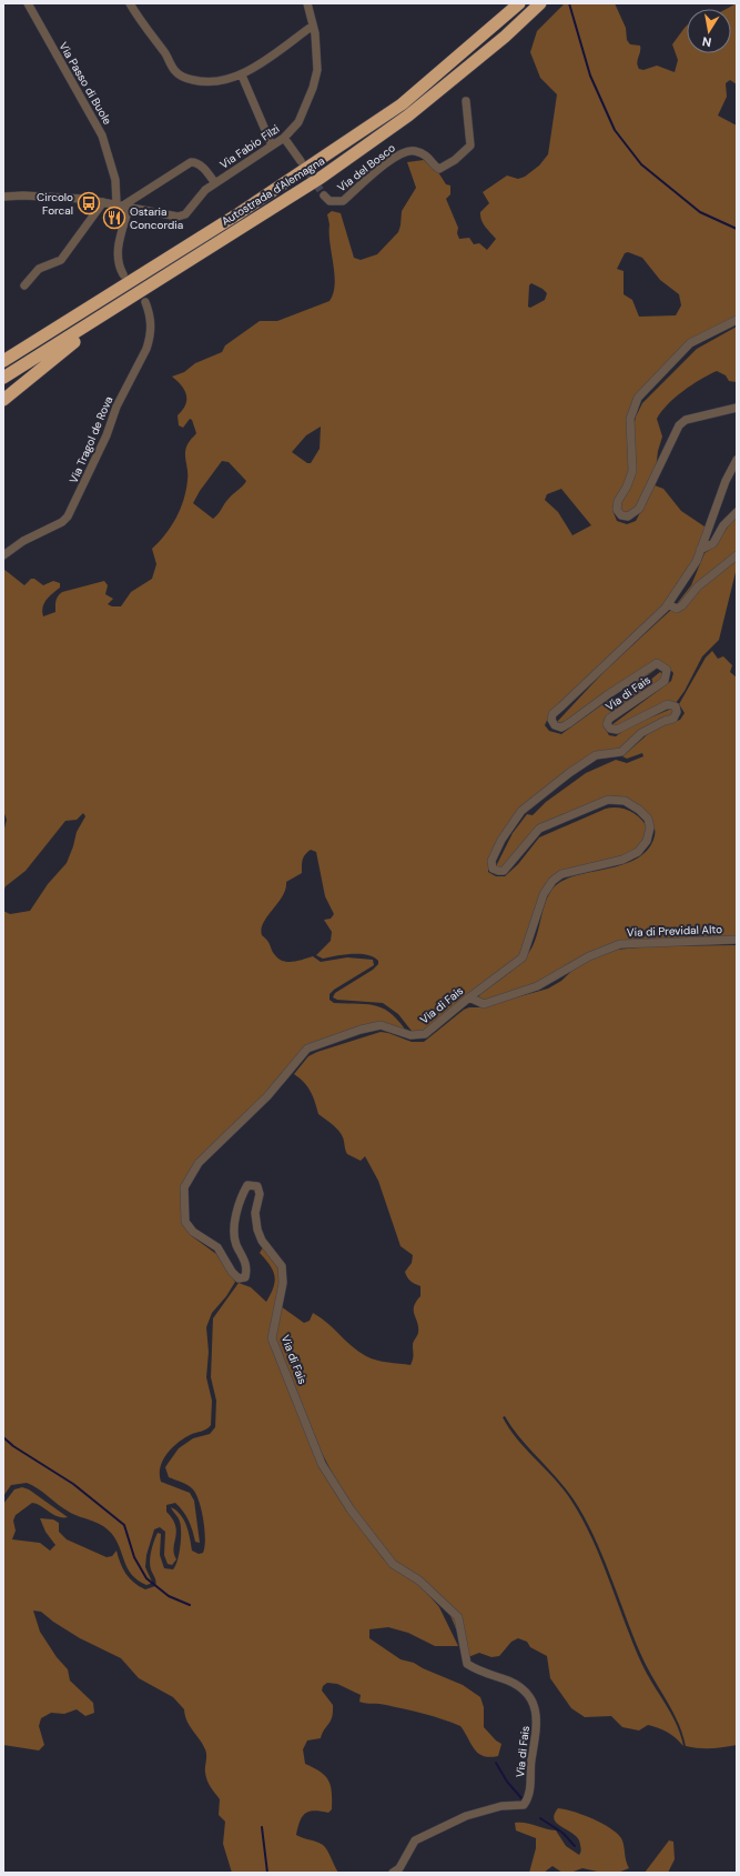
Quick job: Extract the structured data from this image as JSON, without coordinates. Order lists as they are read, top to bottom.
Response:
{
  "streets": {
    "highway": ["Autostrada d'Alemagna"],
    "street": [
      "Via Passo di Buole",
      "Via Fabio Filzi",
      "Via del Bosco",
      "Via Tragol de Rova",
      "Via di Fais",
      "Via di Previdal Alto"
    ]
  },
  "crossings": [
    ["Via Passo di Buole", "Via Fabio Filzi"],
    ["Via di Fais", "Via di Previdal Alto"]
  ],
  "places": {
    "bus stop": ["Circolo Forcal"],
    "restaurant": ["Ostaria Concordia"]
  },
  "north": "bottom"
}
